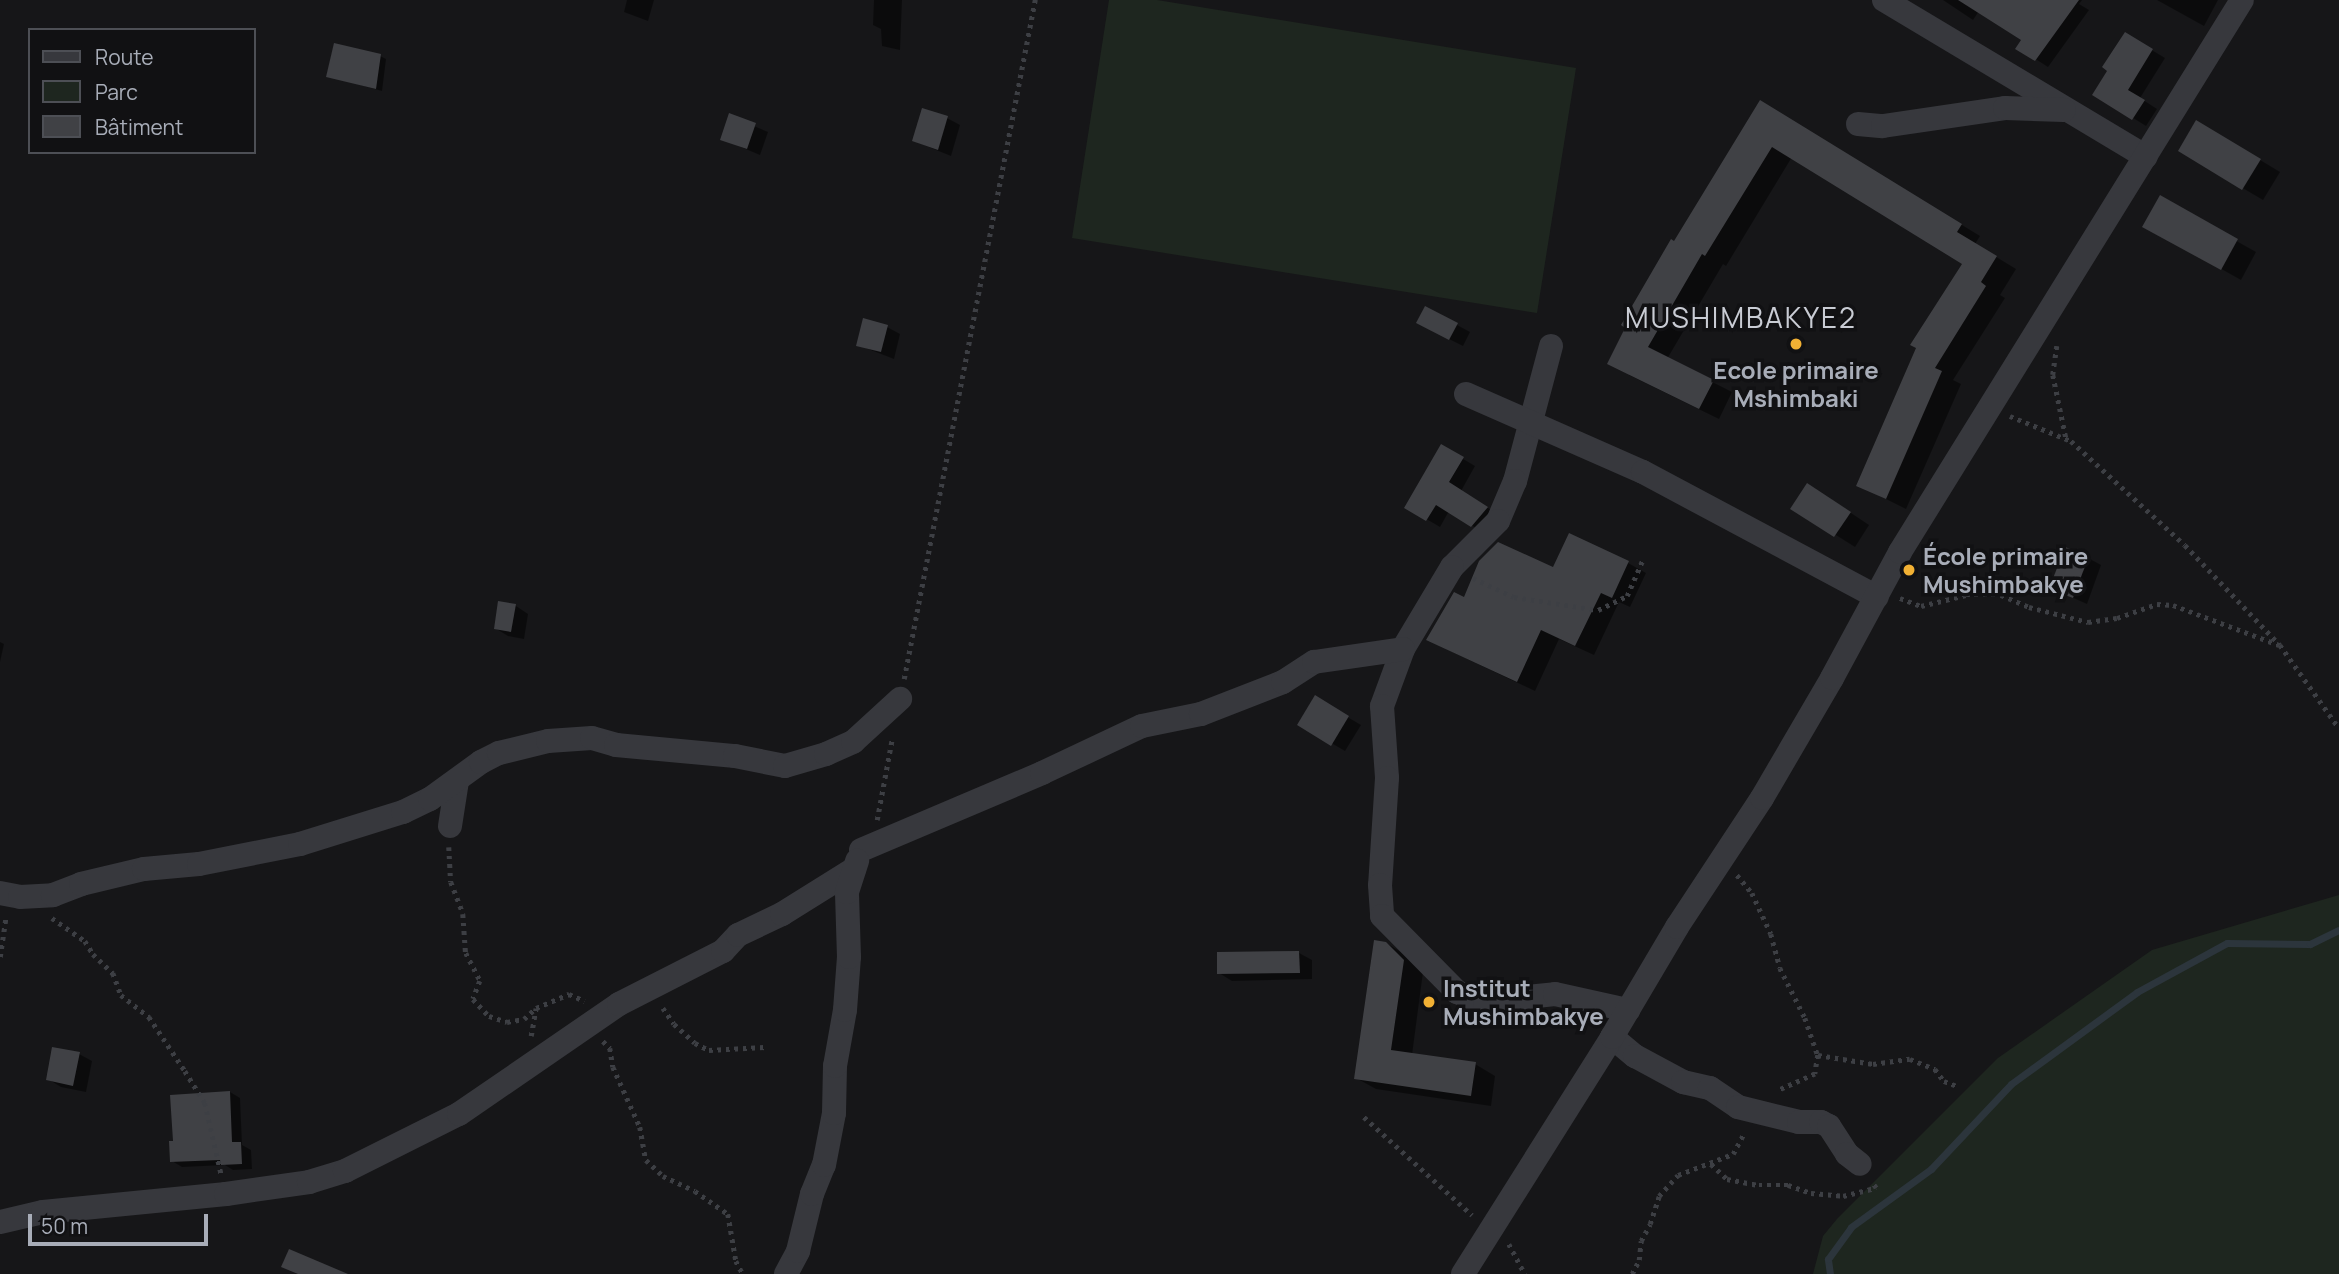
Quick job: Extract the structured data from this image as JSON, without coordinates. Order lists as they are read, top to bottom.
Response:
{
  "districts": ["MUSHIMBAKYE2"],
  "places": ["Ecole primaire Mshimbaki", "École primaire Mushimbakye", "Institut Mushimbakye"],
  "legend": ["Route", "Parc", "Bâtiment"],
  "scale_bar": "50 m"
}
